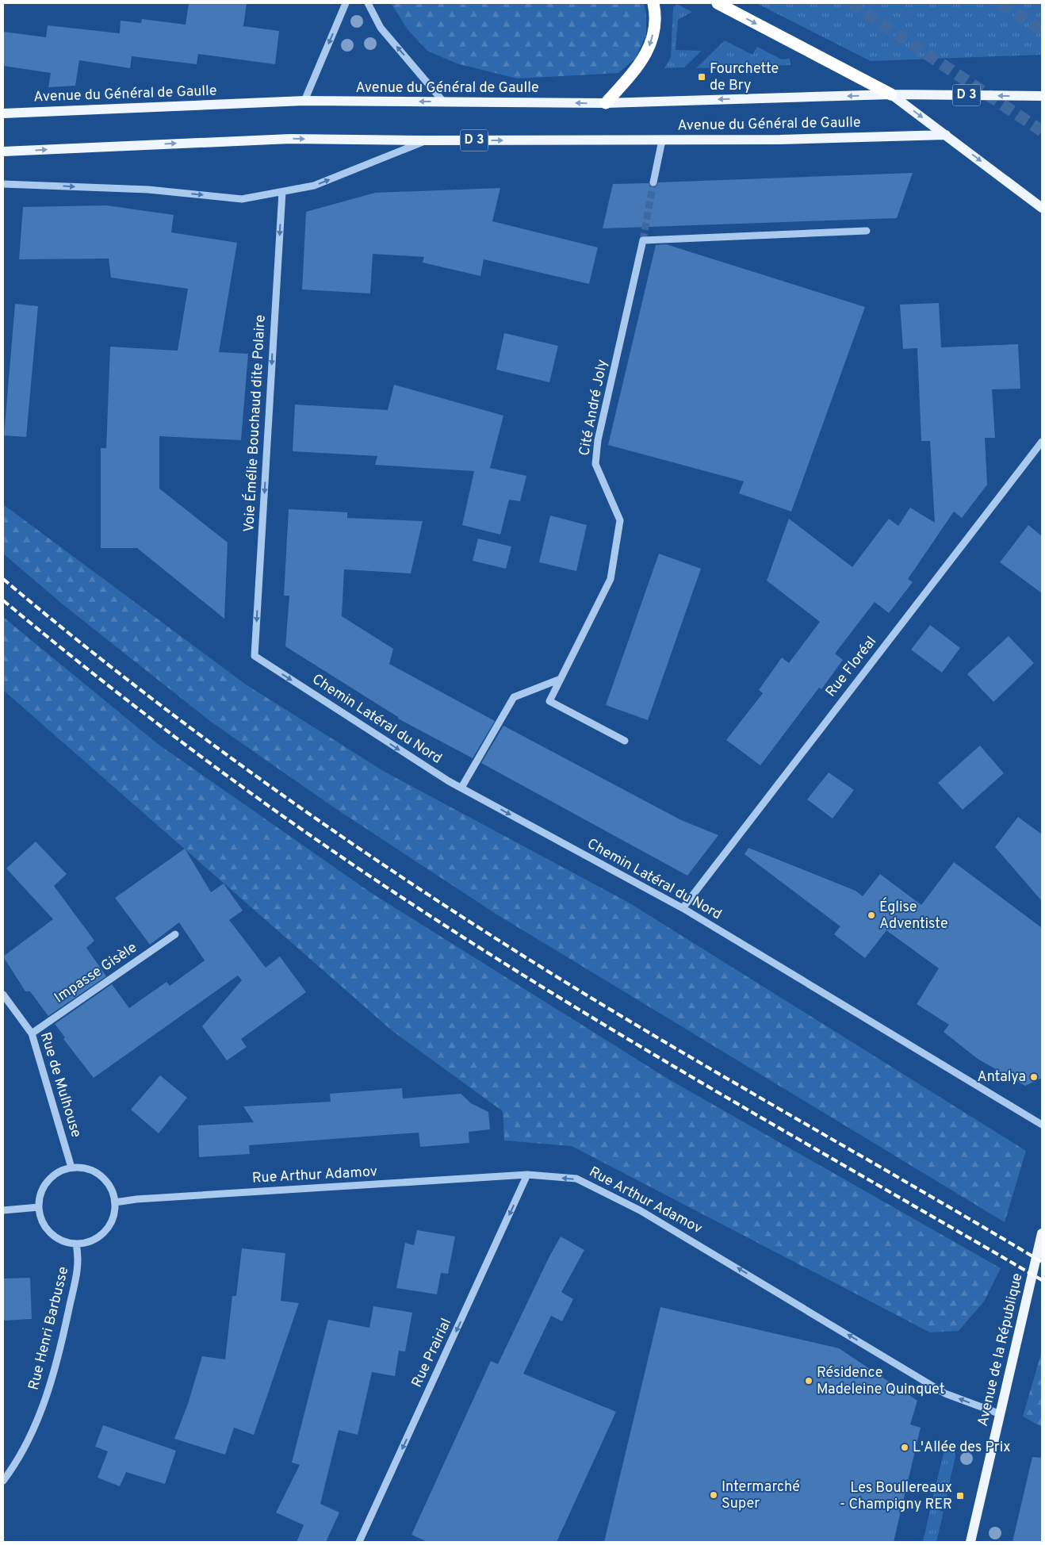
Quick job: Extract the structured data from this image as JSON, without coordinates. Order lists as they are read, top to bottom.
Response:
{
  "streets": {
    "main road": ["Avenue du Général de Gaulle", "D 3", "Avenue de la République"],
    "street": [
      "Cité André Joly",
      "Voie Émélie Bouchaud dite Polaire",
      "Rue Floréal",
      "Chemin Latéral du Nord",
      "Impasse Gisèle",
      "Rue de Mulhouse",
      "Rue Arthur Adamov",
      "Rue Henri Barbusse",
      "Rue Prairial"
    ]
  },
  "crossings": [
    ["Avenue du Général de Gaulle", "D 3"],
    ["Avenue du Général de Gaulle", "Voie Émélie Bouchaud dite Polaire"],
    ["Voie Émélie Bouchaud dite Polaire", "Chemin Latéral du Nord"],
    ["Rue Floréal", "Chemin Latéral du Nord"],
    ["Impasse Gisèle", "Rue de Mulhouse"],
    ["Rue de Mulhouse", "Rue Arthur Adamov"],
    ["Rue de Mulhouse", "Rue Henri Barbusse"],
    ["Rue Arthur Adamov", "Rue Henri Barbusse"],
    ["Rue Arthur Adamov", "Avenue de la République"],
    ["Rue Arthur Adamov", "Rue Prairial"]
  ],
  "one_way": [
    "Voie Émélie Bouchaud dite Polaire",
    "Chemin Latéral du Nord",
    "Rue Arthur Adamov",
    "Rue Prairial"
  ],
  "places": {
    "transit": ["Fourchette de Bry", "Les Boullereaux - Champigny RER"],
    "other": [
      "Église Adventiste",
      "Antalya",
      "Résidence Madeleine Quinquet",
      "L'Allée des Prix",
      "Intermarché Super"
    ]
  }
}
